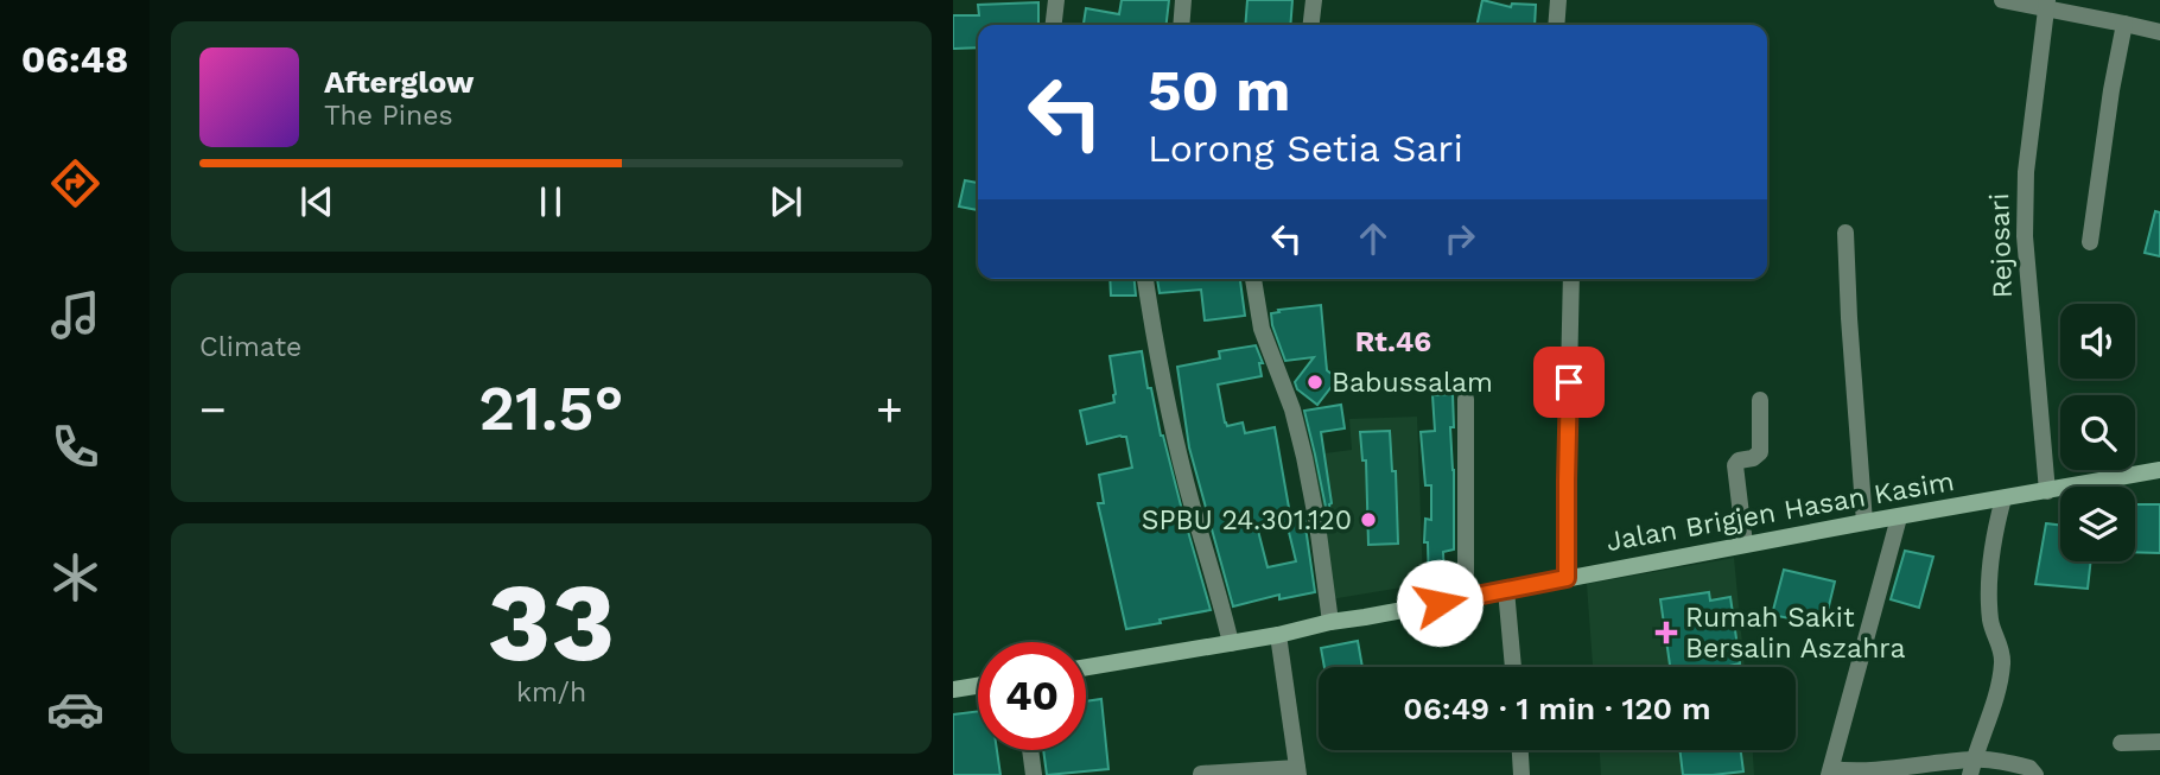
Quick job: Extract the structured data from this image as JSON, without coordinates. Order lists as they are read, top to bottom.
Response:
{
  "streets": {
    "street": ["Rejosari", "Jalan Brigjen Hasan Kasim"]
  },
  "crossings": [
    ["Rejosari", "Jalan Brigjen Hasan Kasim"]
  ],
  "districts": ["Rt.46"],
  "places": {
    "other": ["Babussalam", "SPBU 24.301.120"],
    "health": ["Rumah Sakit Bersalin Aszahra"]
  },
  "page": {
    "tabs": "06:48",
    "turn": ["50 m", "Lorong Setia Sari"],
    "song": ["Afterglow", "The Pines"],
    "tile": [
      "Climate",
      ["33", "km/h"]
    ],
    "heat": ["−", "21.5°", "+"],
    "limit": "40",
    "trip": "06:49 · 1 min · 120 m"
  }
}
